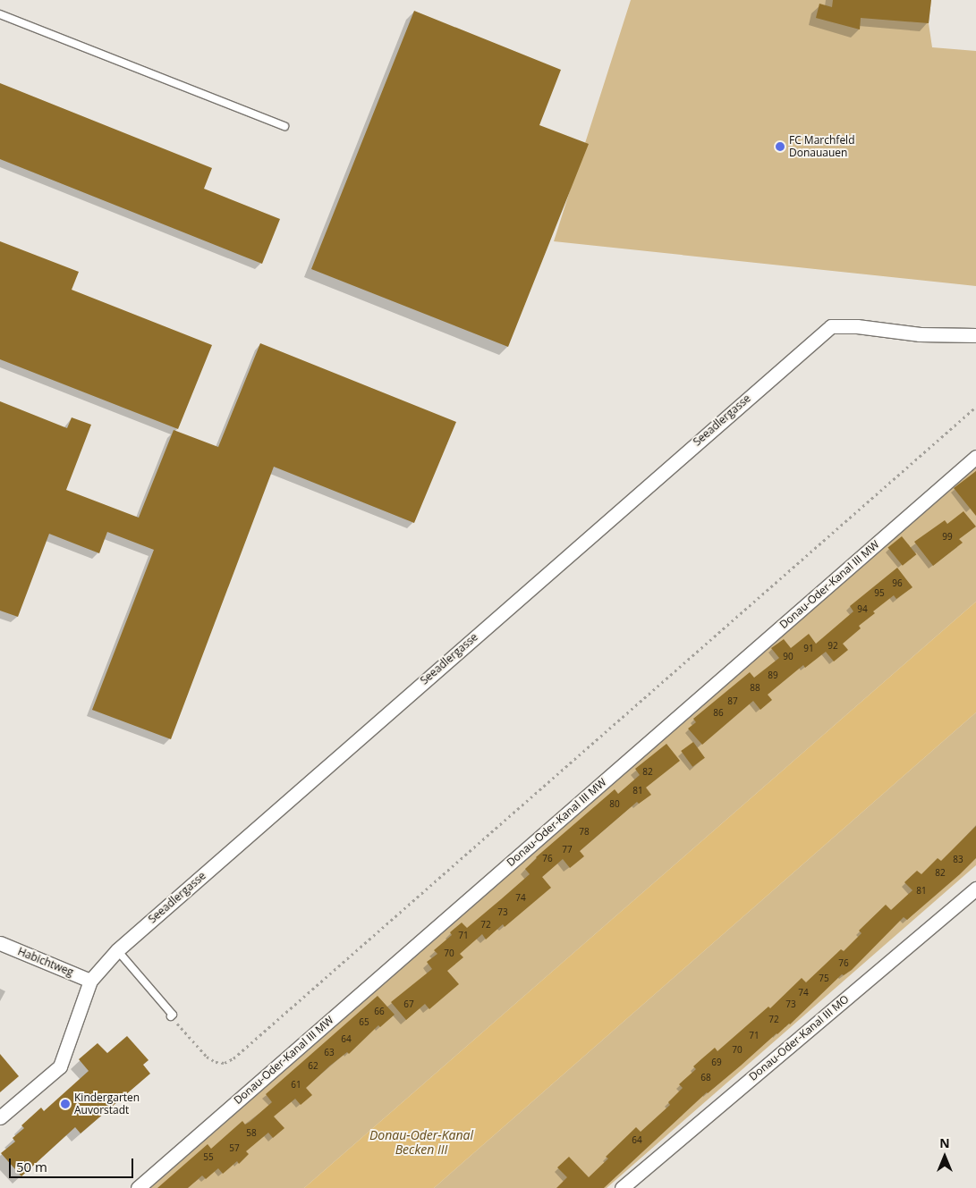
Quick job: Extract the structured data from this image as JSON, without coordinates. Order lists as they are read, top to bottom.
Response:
{
  "streets": {
    "street": [
      "Seeadlergasse",
      "Donau-Oder-Kanal III MW",
      "Habichtweg",
      "Donau-Oder-Kanal III MO"
    ]
  },
  "crossings": [
    ["Seeadlergasse", "Habichtweg"]
  ],
  "water": ["Donau-Oder-Kanal Becken III"],
  "places": ["FC Marchfeld Donauauen", "Kindergarten Auvorstadt"],
  "house_numbers": [
    "99",
    "96",
    "95",
    "94",
    "92",
    "91",
    "90",
    "89",
    "88",
    "87",
    "86",
    "82",
    "81",
    "80",
    "78",
    "77",
    "76",
    "83",
    "82",
    "81",
    "74",
    "73",
    "72",
    "71",
    "70",
    "76",
    "75",
    "74",
    "67",
    "73",
    "66",
    "72",
    "65",
    "71",
    "64",
    "70",
    "63",
    "69",
    "62",
    "68",
    "61",
    "58",
    "64",
    "57",
    "55"
  ],
  "scale_bar": "50 m",
  "north": "top"
}
